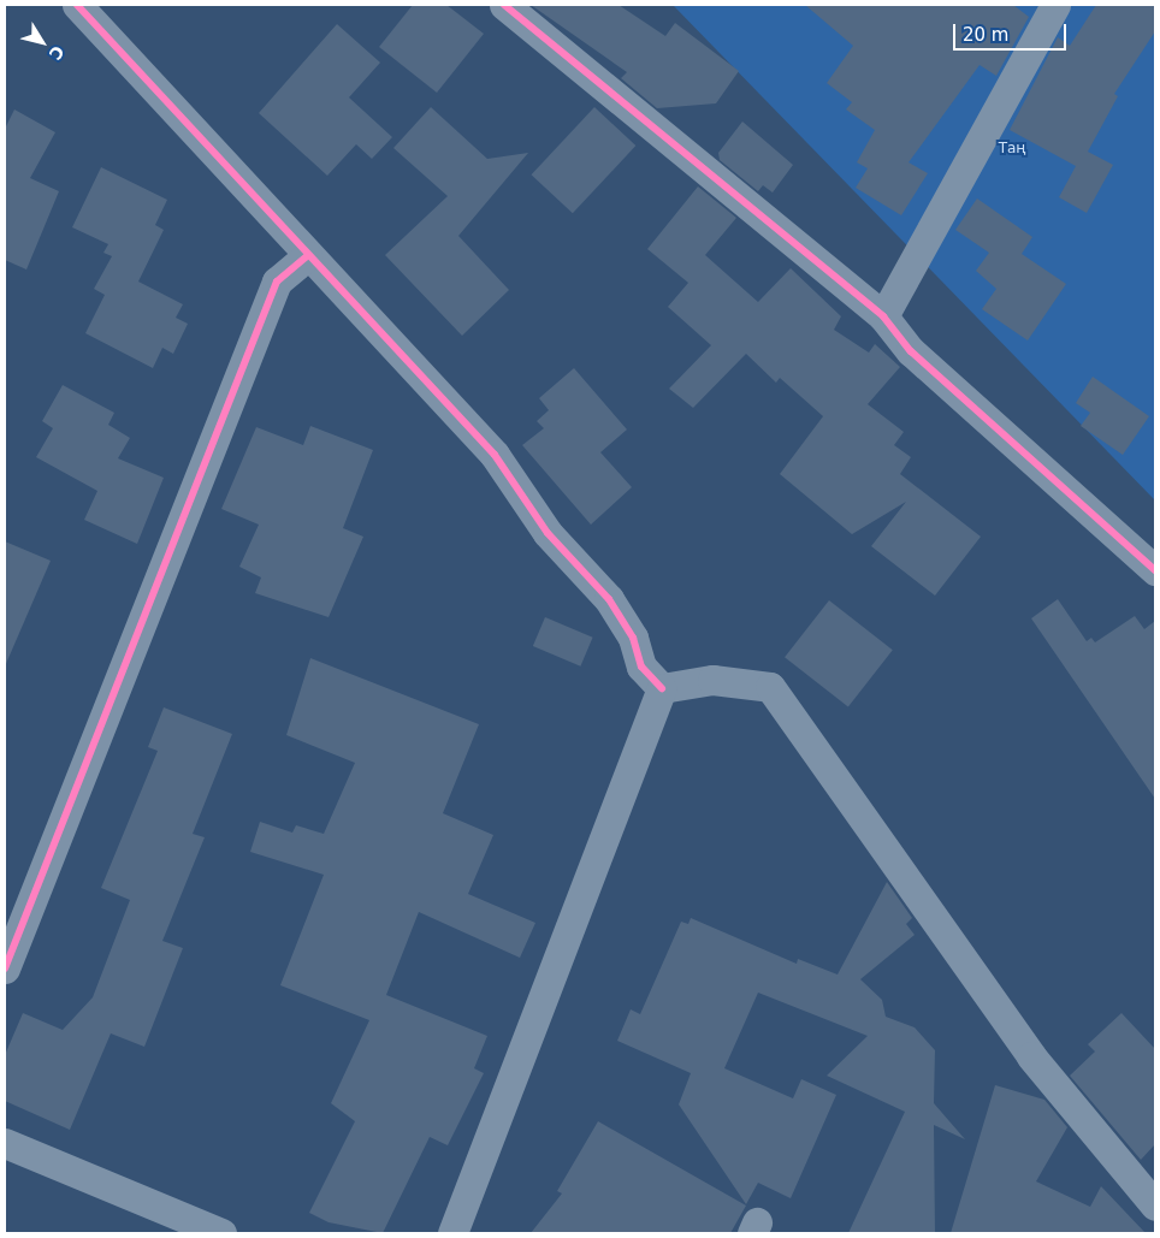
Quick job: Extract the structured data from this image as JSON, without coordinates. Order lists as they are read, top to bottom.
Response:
{
  "parks": ["Таң"],
  "scale_bar": "20 m",
  "north": "bottom right"
}
